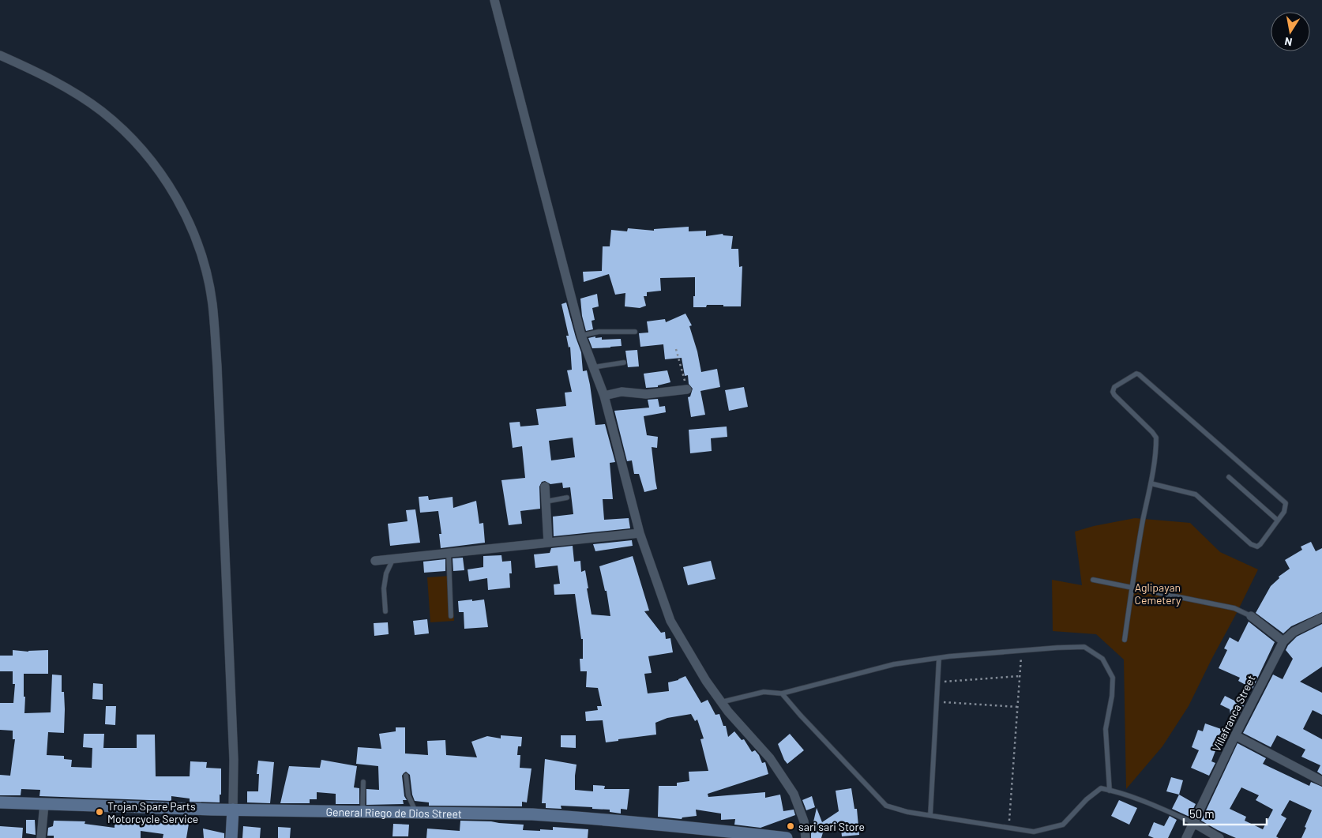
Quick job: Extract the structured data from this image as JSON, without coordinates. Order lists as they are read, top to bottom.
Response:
{
  "streets": {
    "street": ["Villafranca Street", "General Riego de Dios Street"]
  },
  "parks": ["Aglipayan Cemetery"],
  "places": ["Trojan Spare Parts Motorcycle Service", "sari sari Store"],
  "scale_bar": "50 m",
  "north": "bottom"
}
